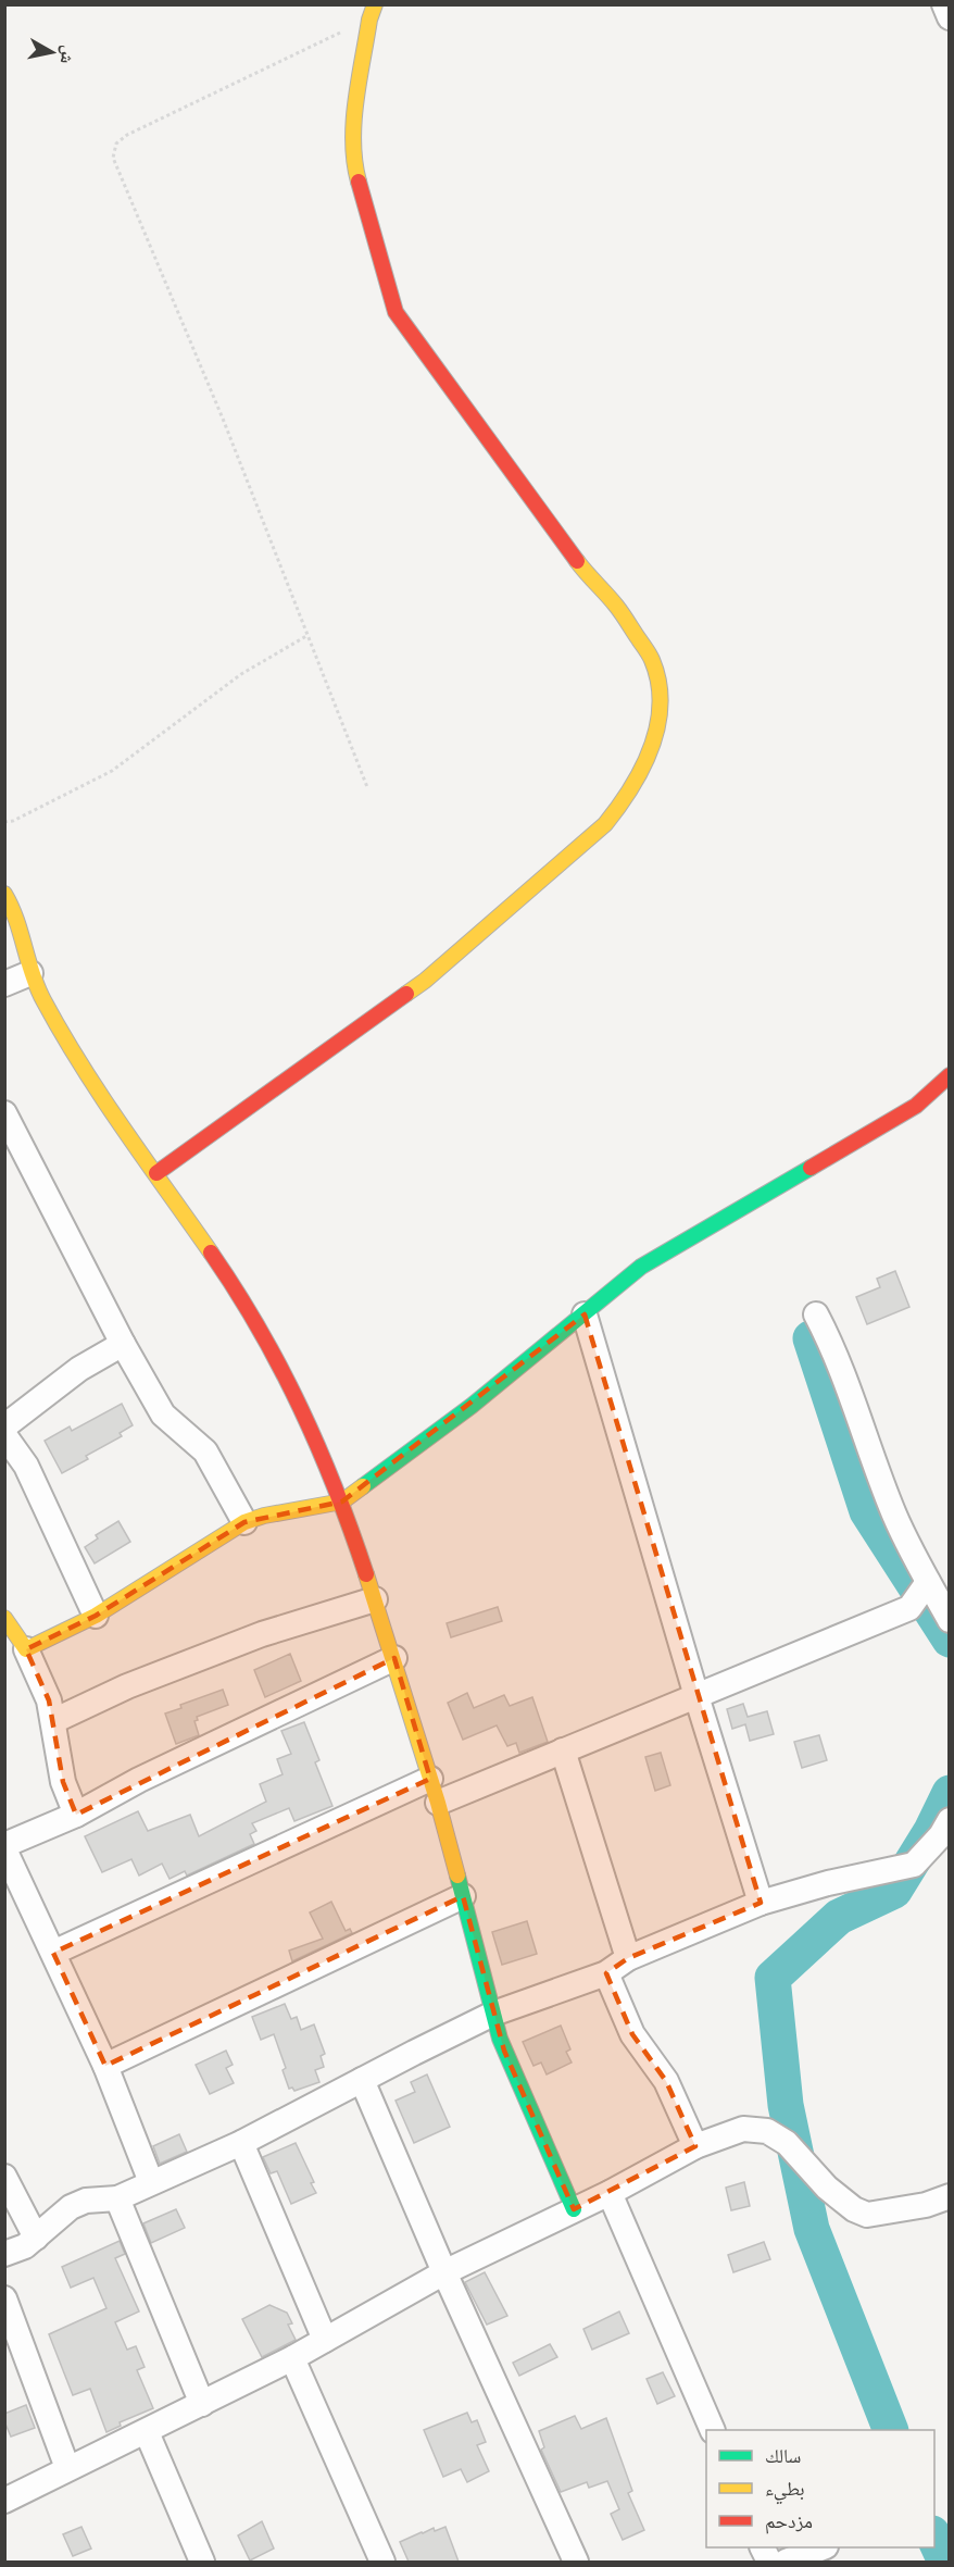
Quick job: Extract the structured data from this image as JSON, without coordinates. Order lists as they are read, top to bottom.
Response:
{
  "legend": ["سالك", "بطيء", "مزدحم"],
  "north": "right"
}
